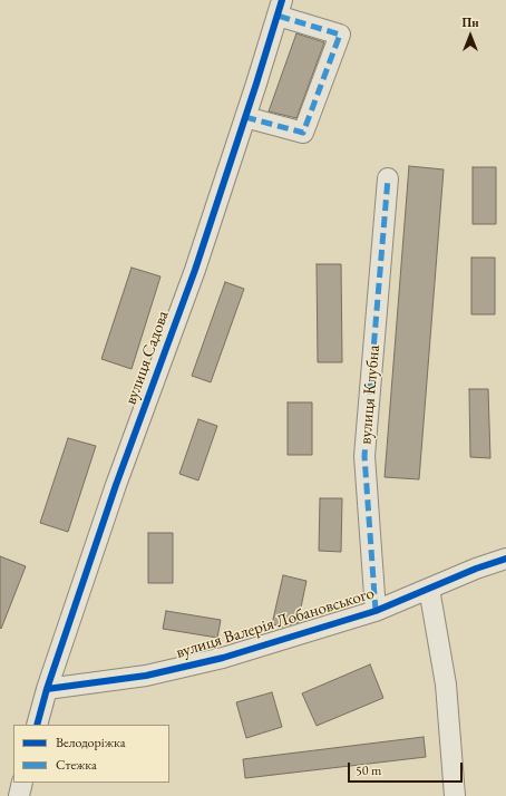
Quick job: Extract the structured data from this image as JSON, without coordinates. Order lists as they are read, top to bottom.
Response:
{
  "streets": {
    "street": ["вулиця Садова", "вулиця Клубна", "вулиця Валерія Лобановського"]
  },
  "crossings": [
    ["вулиця Садова", "вулиця Валерія Лобановського"],
    ["вулиця Клубна", "вулиця Валерія Лобановського"]
  ],
  "legend": ["Велодоріжка", "Стежка"],
  "scale_bar": "50 m",
  "north": "top"
}
